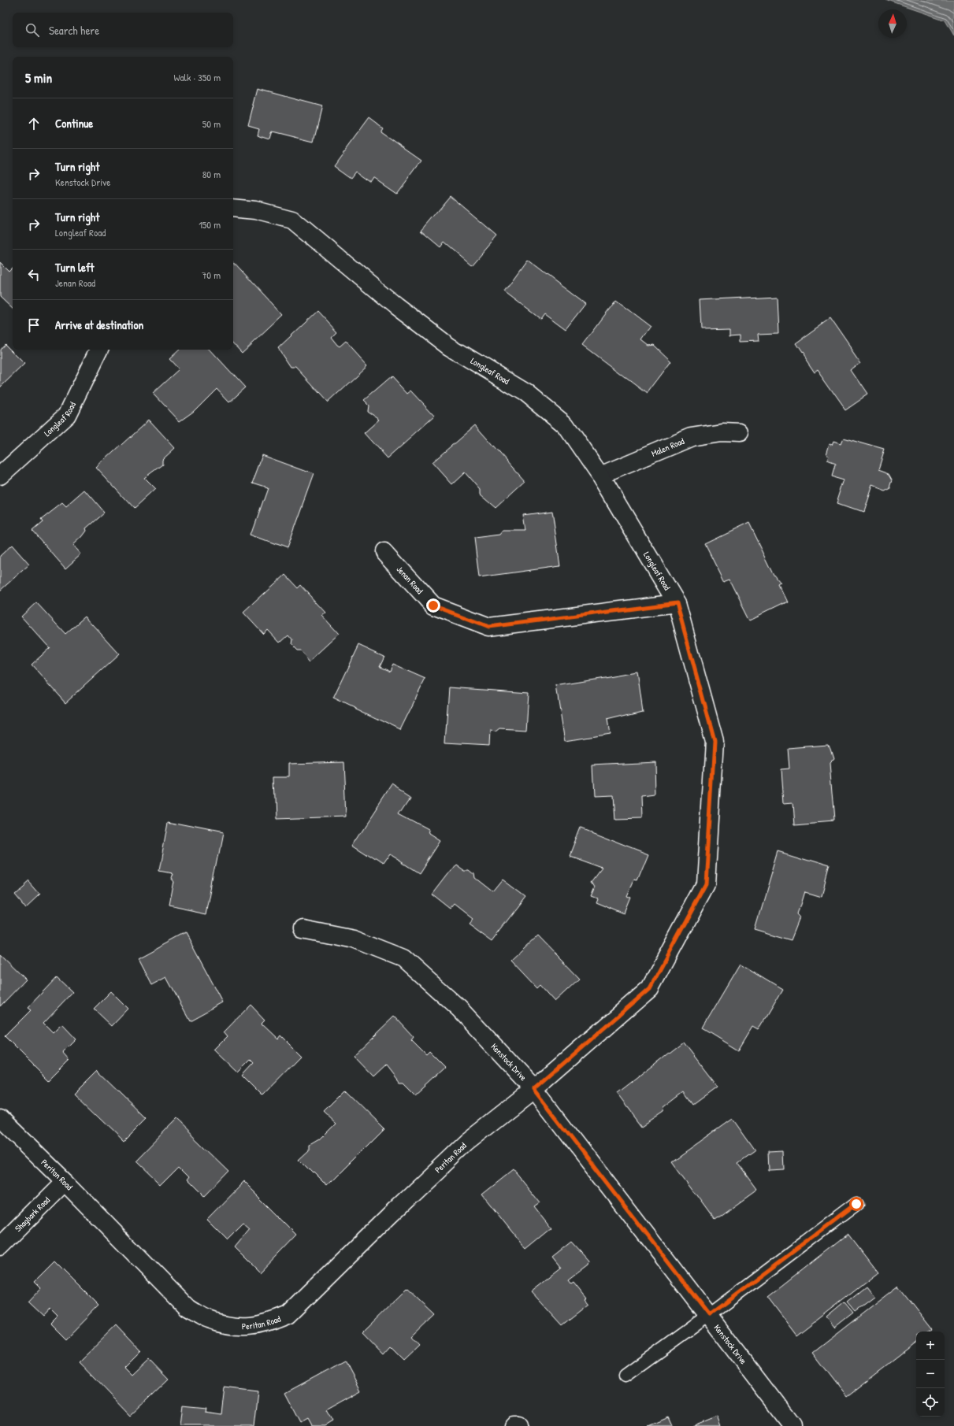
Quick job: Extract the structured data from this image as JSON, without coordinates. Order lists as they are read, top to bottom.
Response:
{
  "streets": {
    "street": [
      "Longleaf Road",
      "Malen Road",
      "Jenan Road",
      "Kenstock Drive",
      "Peritan Road",
      "Shagbark Road"
    ]
  },
  "crossings": [
    ["Longleaf Road", "Malen Road"],
    ["Longleaf Road", "Jenan Road"],
    ["Longleaf Road", "Kenstock Drive"],
    ["Longleaf Road", "Peritan Road"],
    ["Kenstock Drive", "Peritan Road"],
    ["Peritan Road", "Shagbark Road"]
  ],
  "north": "top",
  "page": {
    "search": "Search here",
    "heading": ["5 min", "Walk · 350 m"],
    "list": [
      ["Continue", "50 m"],
      ["Turn right", "Kenstock Drive", "80 m"],
      ["Turn right", "Longleaf Road", "150 m"],
      ["Turn left", "Jenan Road", "70 m"],
      "Arrive at destination"
    ],
    "map_buttons": ["+", "−"]
  }
}
